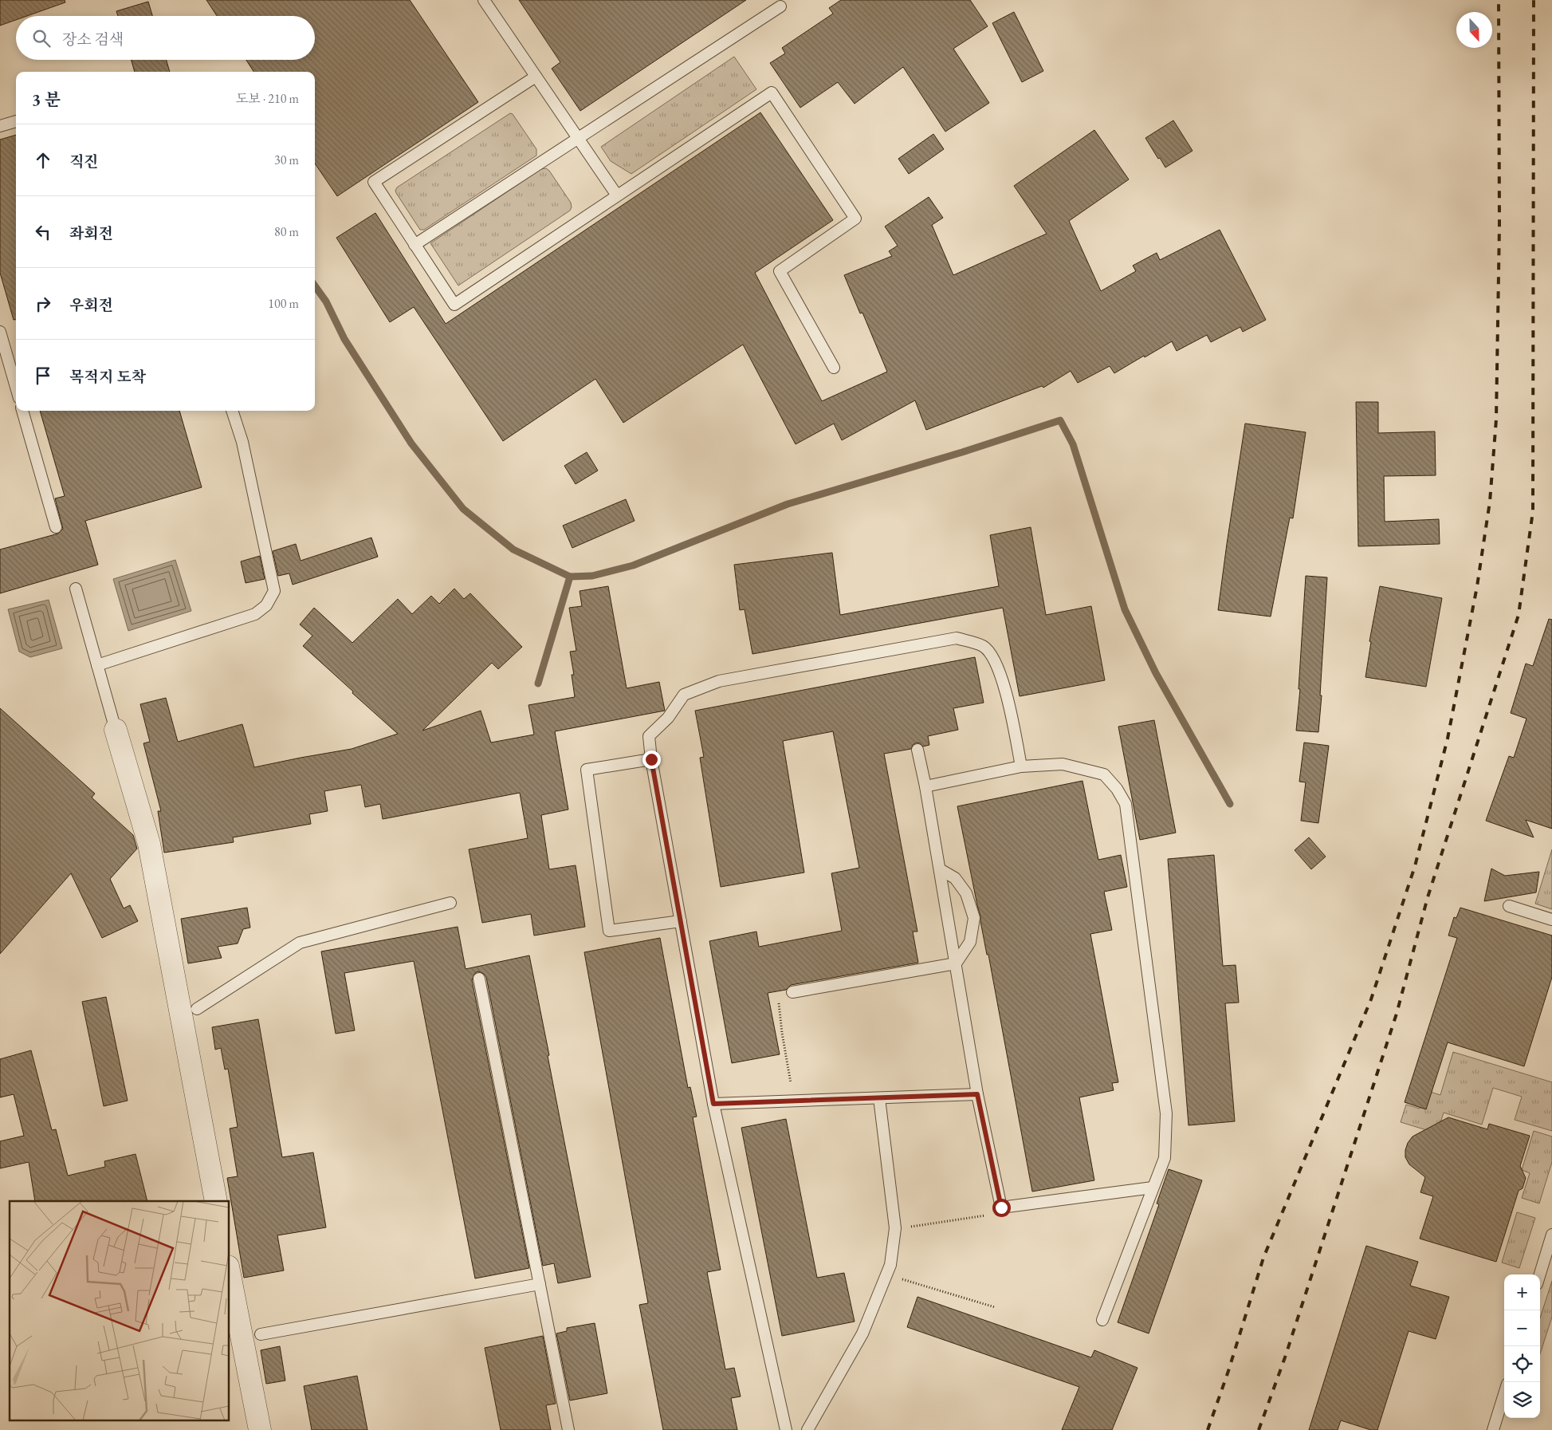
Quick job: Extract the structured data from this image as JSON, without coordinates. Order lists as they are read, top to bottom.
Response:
{
  "north": "bottom",
  "page": {
    "search": "장소 검색",
    "heading": ["3 분", "도보 · 210 m"],
    "list": [
      ["직진", "30 m"],
      ["좌회전", "80 m"],
      ["우회전", "100 m"],
      "목적지 도착"
    ],
    "map_buttons": ["+", "−"]
  }
}
